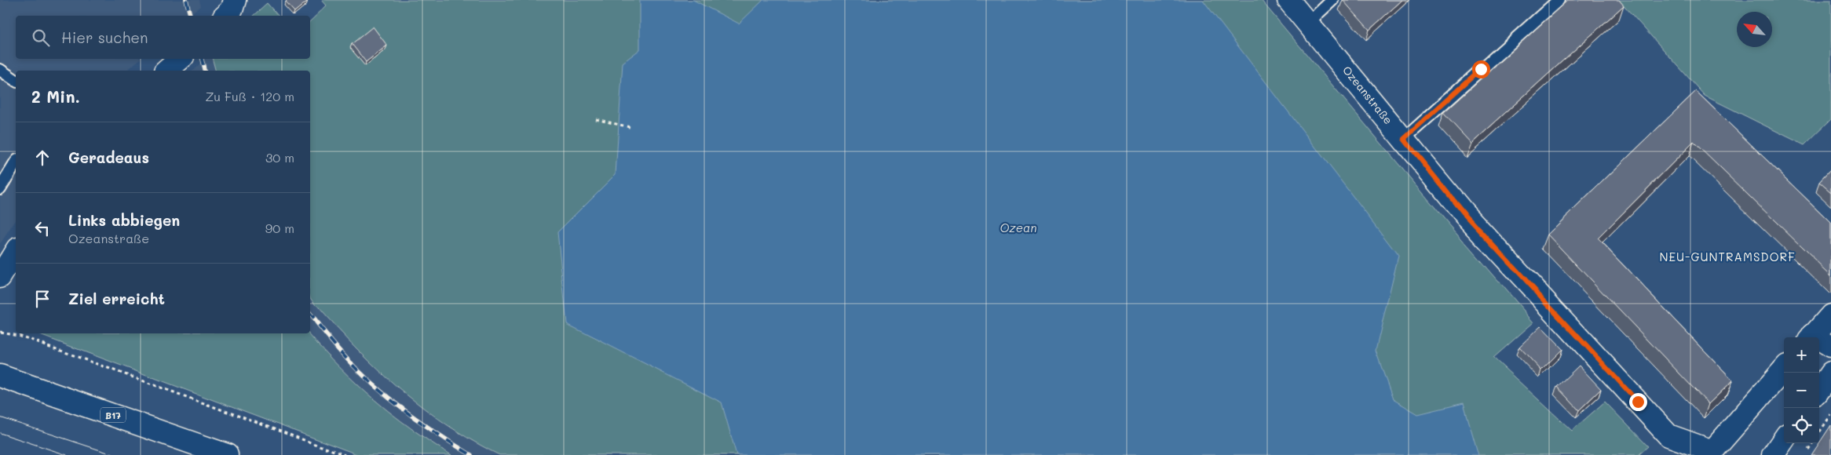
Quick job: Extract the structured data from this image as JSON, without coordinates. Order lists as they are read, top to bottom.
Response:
{
  "streets": {
    "street": ["Ozeanstraße", "B17"]
  },
  "districts": ["NEU-GUNTRAMSDORF"],
  "water": ["Ozean"],
  "north": "top left",
  "page": {
    "search": "Hier suchen",
    "heading": ["2 Min.", "Zu Fuß · 120 m"],
    "list": [
      ["Geradeaus", "30 m"],
      ["Links abbiegen", "Ozeanstraße", "90 m"],
      "Ziel erreicht"
    ],
    "map_buttons": ["+", "−"]
  }
}
